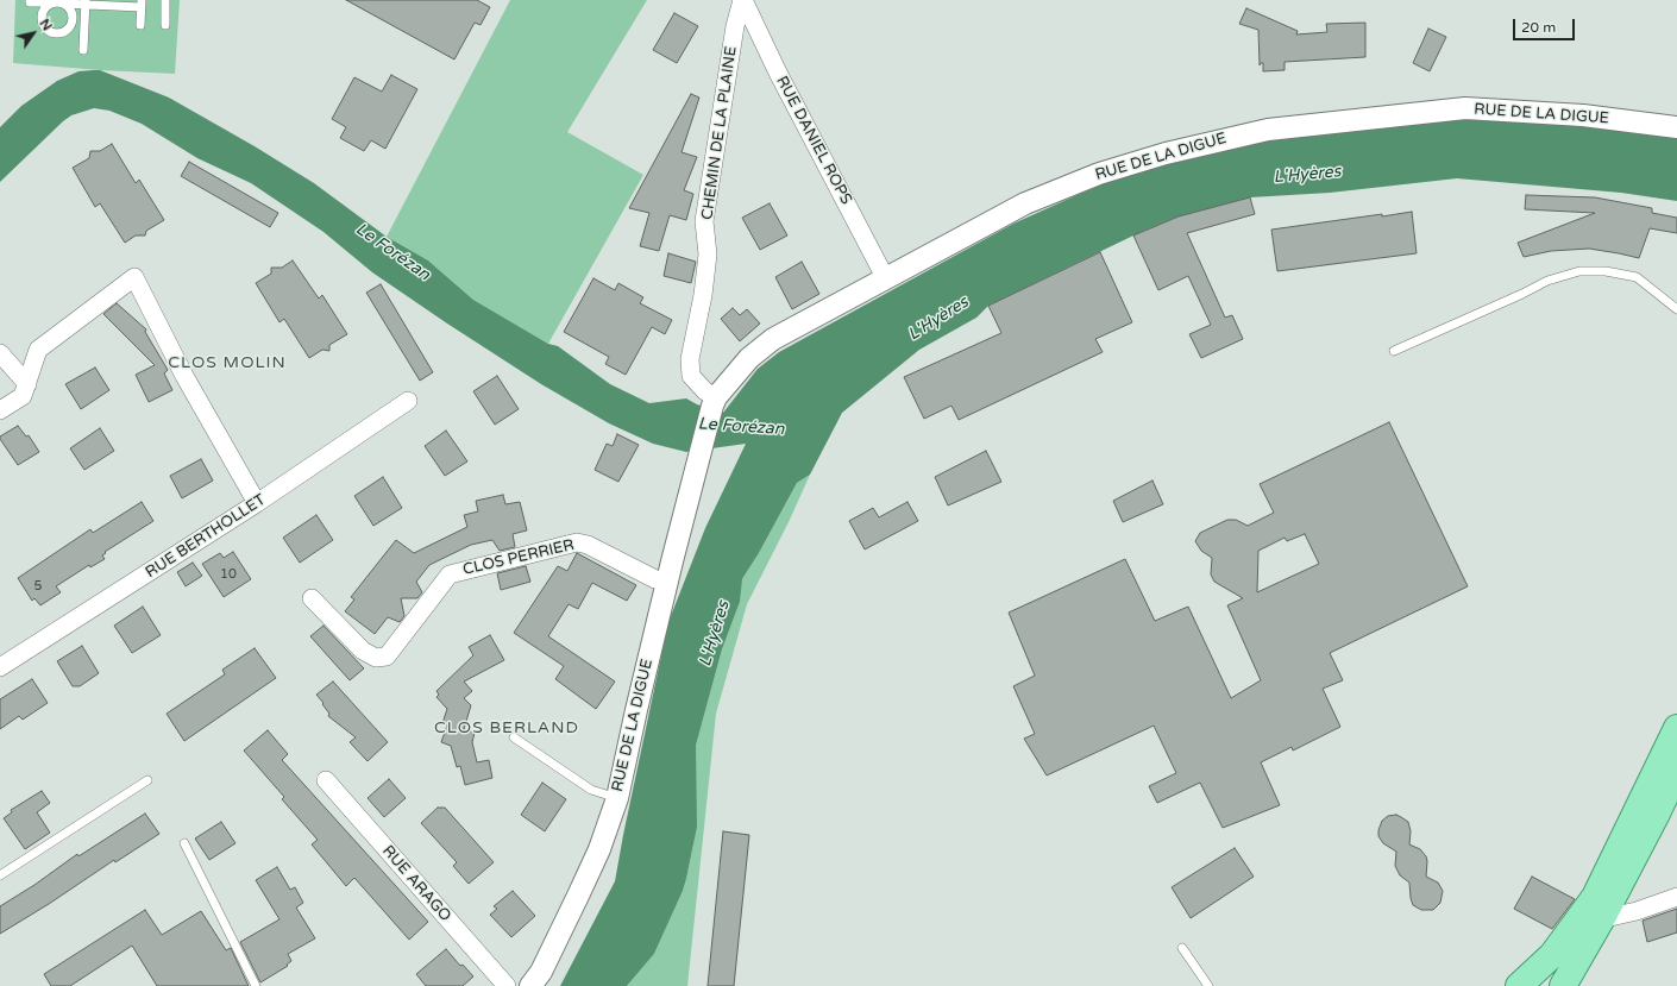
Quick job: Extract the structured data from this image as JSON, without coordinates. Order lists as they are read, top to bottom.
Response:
{
  "streets": {
    "street": [
      "RUE DE LA DIGUE",
      "CHEMIN DE LA PLAINE",
      "RUE DANIEL ROPS",
      "RUE BERTHOLLET",
      "CLOS PERRIER",
      "RUE ARAGO"
    ]
  },
  "crossings": [
    ["RUE DE LA DIGUE", "CHEMIN DE LA PLAINE"],
    ["RUE DE LA DIGUE", "RUE DANIEL ROPS"],
    ["RUE DE LA DIGUE", "CLOS PERRIER"],
    ["CHEMIN DE LA PLAINE", "RUE DANIEL ROPS"]
  ],
  "districts": ["CLOS MOLIN", "CLOS BERLAND"],
  "water": ["L'Hyères", "Le Forézan"],
  "house_numbers": ["10", "5"],
  "scale_bar": "20 m",
  "north": "top right"
}
